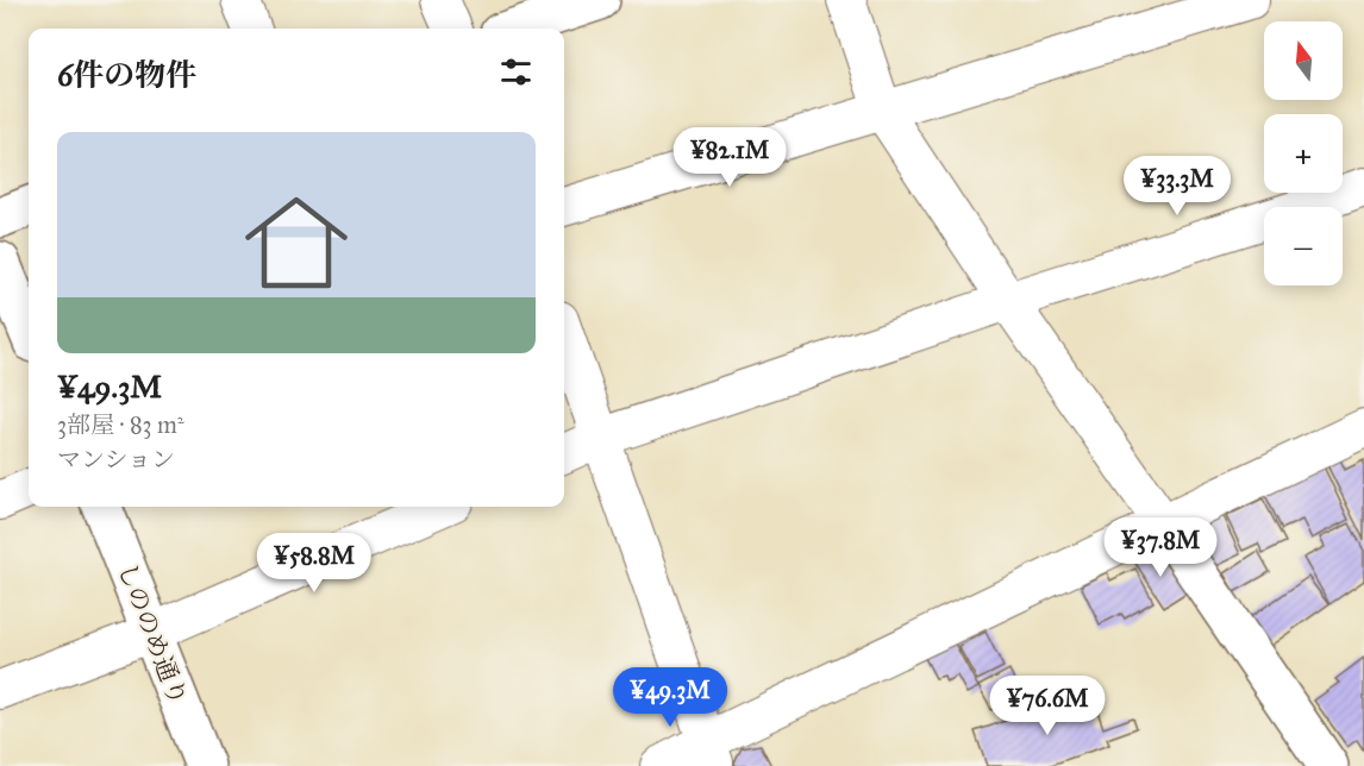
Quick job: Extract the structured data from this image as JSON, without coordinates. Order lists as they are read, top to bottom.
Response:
{
  "streets": {
    "street": ["しののめ通り"]
  },
  "north": "top",
  "page": {
    "map_buttons": ["+", "−"],
    "heading": "6件の物件",
    "list": [
      {
        "name": "¥49.3M",
        "note": "3部屋 · 83 m² · マンション"
      }
    ],
    "price": [
      "¥82.1M",
      "¥33.3M",
      "¥37.8M",
      "¥58.8M",
      "¥49.3M",
      "¥76.6M"
    ]
  }
}
